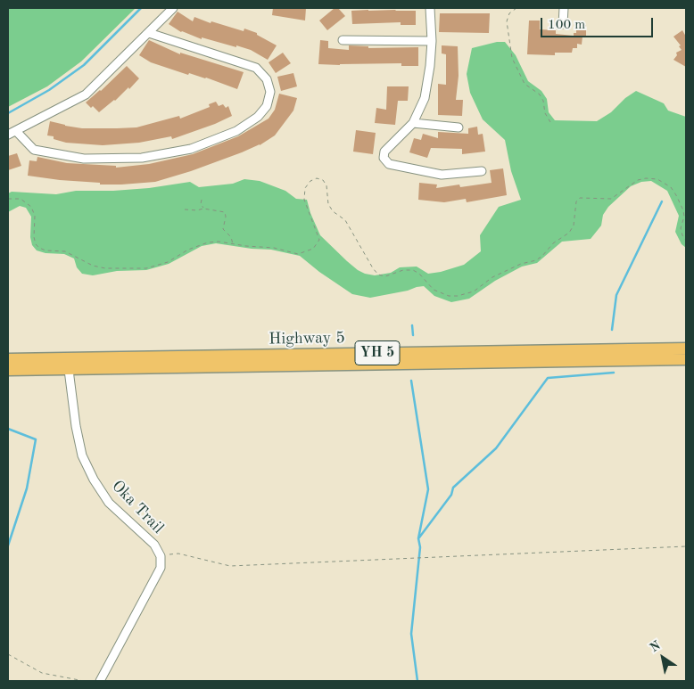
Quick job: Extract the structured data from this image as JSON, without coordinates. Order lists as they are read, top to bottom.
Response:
{
  "streets": {
    "highway": ["Highway 5", "YH 5"],
    "street": ["Oka Trail"]
  },
  "crossings": [
    ["Highway 5", "Oka Trail"]
  ],
  "scale_bar": "100 m",
  "north": "top left"
}
